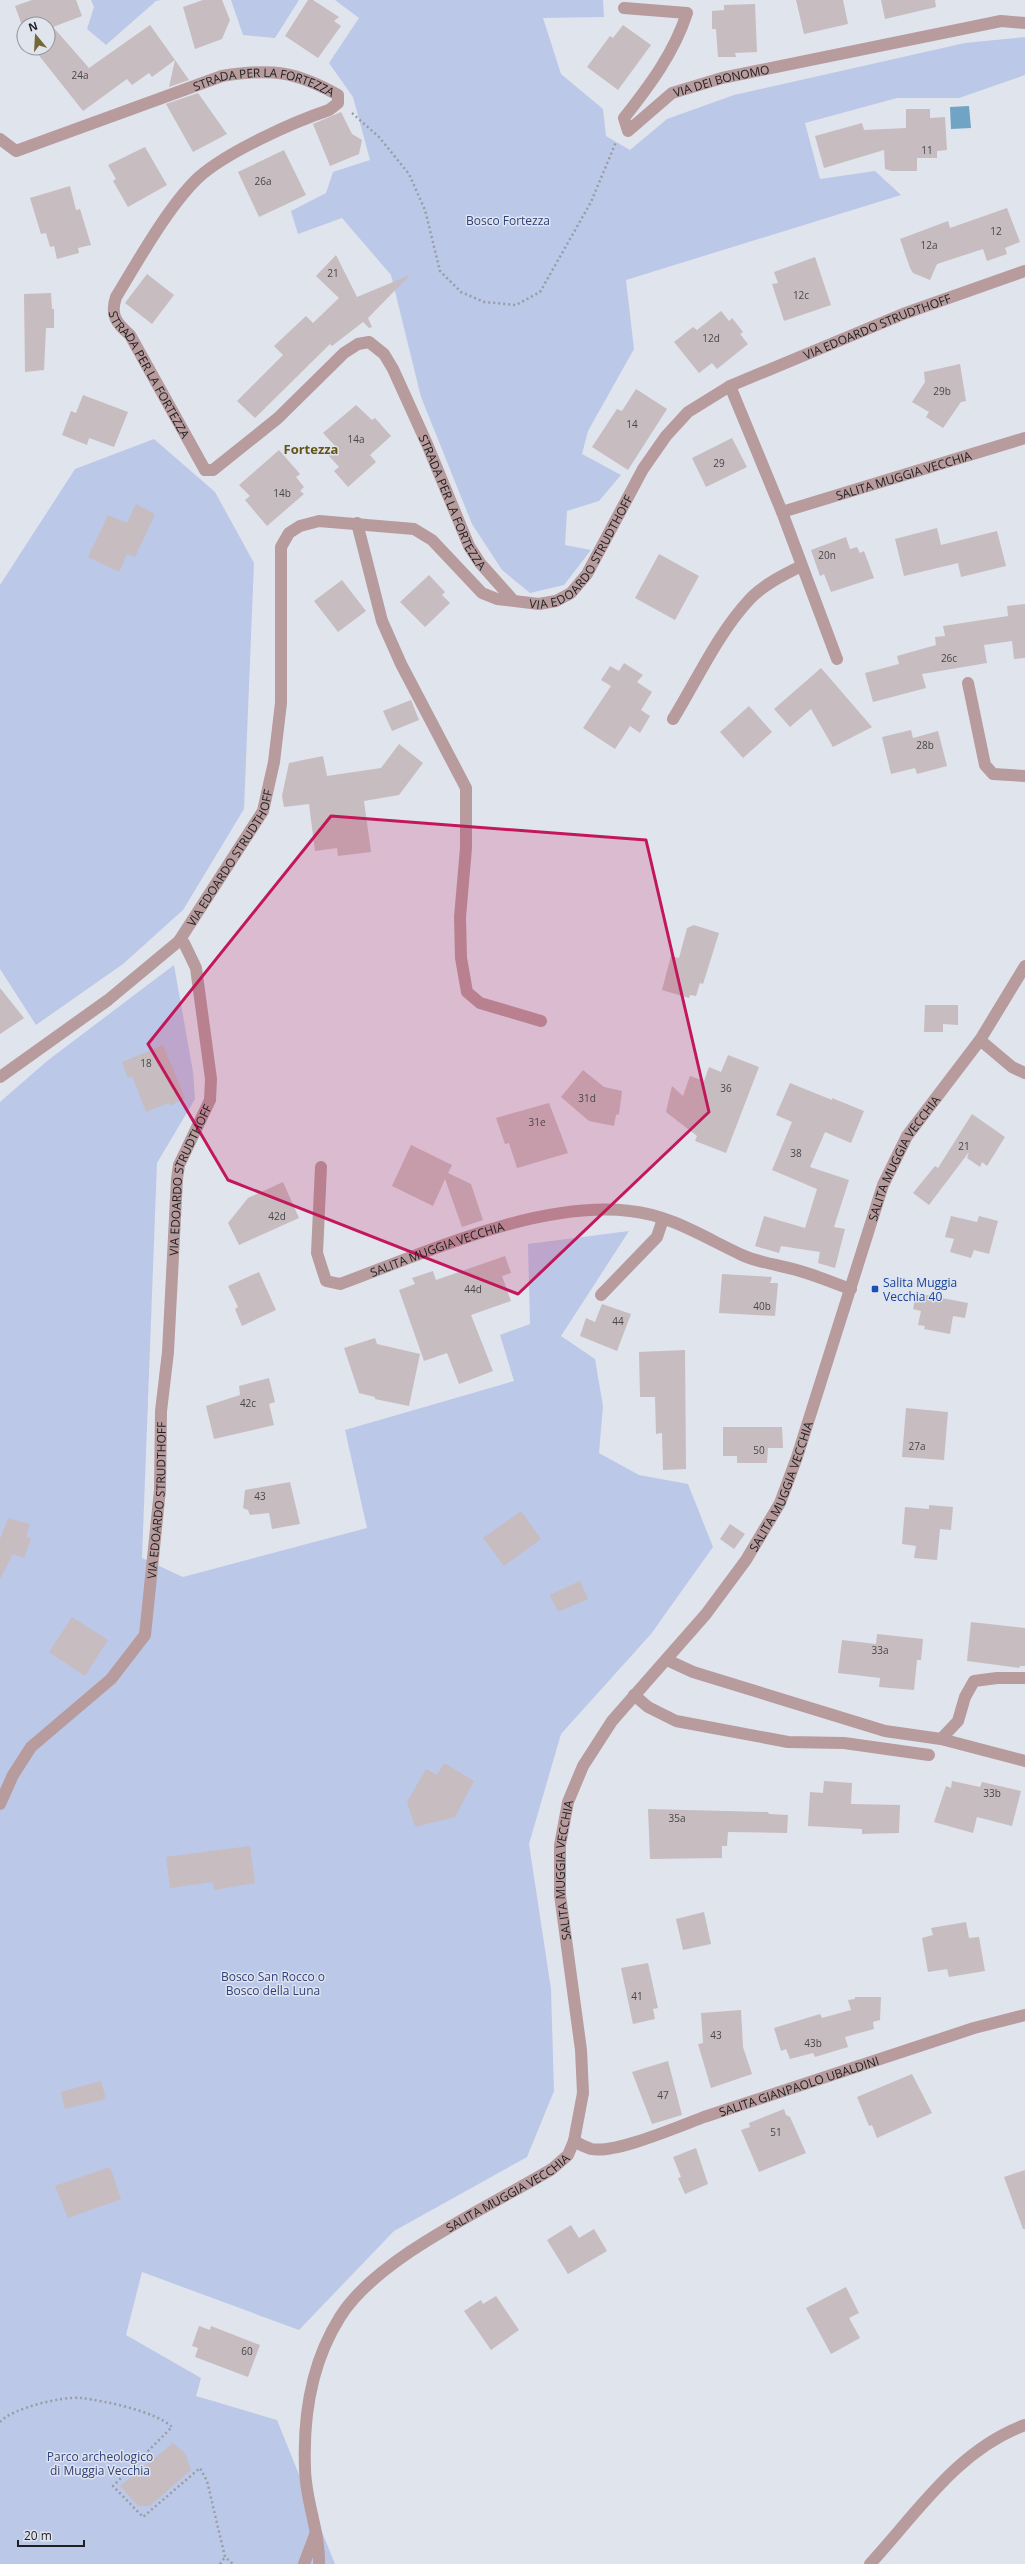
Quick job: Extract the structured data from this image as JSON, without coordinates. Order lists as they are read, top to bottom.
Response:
{
  "streets": {
    "street": [
      "VIA DEI BONOMO",
      "STRADA PER LA FORTEZZA",
      "VIA EDOARDO STRUDTHOFF",
      "SALITA MUGGIA VECCHIA",
      "SALITA GIANPAOLO UBALDINI"
    ]
  },
  "crossings": [
    ["STRADA PER LA FORTEZZA", "VIA EDOARDO STRUDTHOFF"],
    ["SALITA MUGGIA VECCHIA", "SALITA GIANPAOLO UBALDINI"]
  ],
  "districts": ["Fortezza"],
  "parks": ["Bosco Fortezza", "Bosco San Rocco o Bosco della Luna", "Parco archeologico di Muggia Vecchia"],
  "places": {
    "transit": ["Salita Muggia Vecchia 40"]
  },
  "house_numbers": [
    "24a",
    "11",
    "26a",
    "12",
    "12a",
    "21",
    "12c",
    "12d",
    "29b",
    "14",
    "14a",
    "29",
    "14b",
    "20n",
    "26c",
    "28b",
    "18",
    "36",
    "31d",
    "31e",
    "21",
    "38",
    "42d",
    "44d",
    "40b",
    "44",
    "42c",
    "27a",
    "50",
    "43",
    "33a",
    "33b",
    "35a",
    "41",
    "43",
    "43b",
    "47",
    "51",
    "60"
  ],
  "scale_bar": "20 m",
  "north": "top"
}
